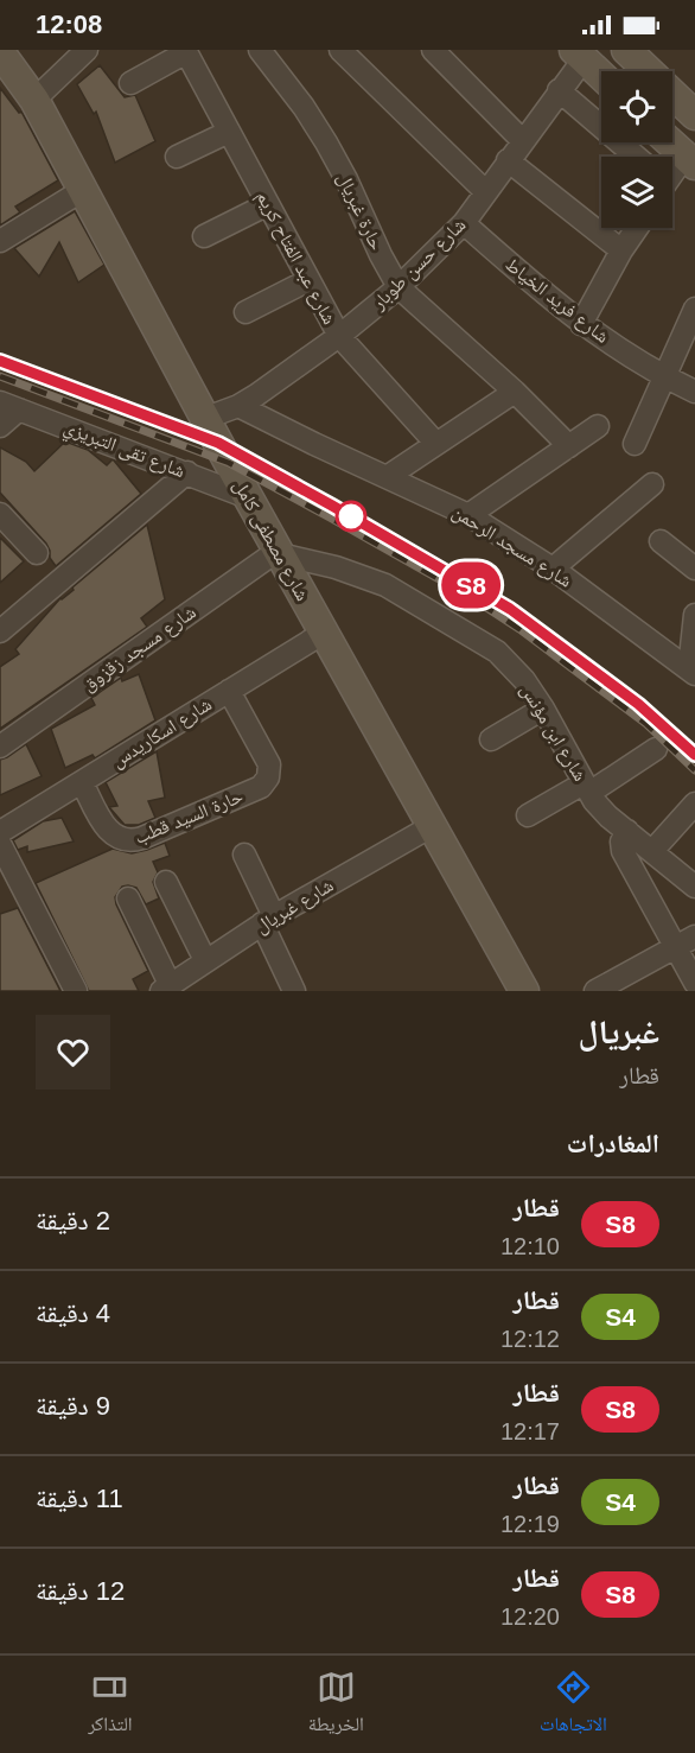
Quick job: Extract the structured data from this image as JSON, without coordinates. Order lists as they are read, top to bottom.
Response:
{
  "streets": {
    "main road": ["شارع مصطفى كامل"],
    "street": [
      "حارة غبريال",
      "شارع عبد الفتاح كريم",
      "شارع حسن طوبار",
      "شارع فريد الخياط",
      "شارع تقى التبريزي",
      "شارع مسجد الرحمن",
      "شارع مسجد زقزوق",
      "شارع اسكاريدس",
      "شارع ابن مؤنس",
      "حارة السيد قطب",
      "شارع غبريال"
    ]
  },
  "crossings": [
    ["حارة غبريال", "شارع حسن طوبار"],
    ["شارع عبد الفتاح كريم", "شارع حسن طوبار"],
    ["شارع حسن طوبار", "شارع فريد الخياط"],
    ["شارع حسن طوبار", "شارع مصطفى كامل"],
    ["شارع حسن طوبار", "شارع مسجد الرحمن"],
    ["شارع تقى التبريزي", "شارع مصطفى كامل"],
    ["شارع مصطفى كامل", "شارع مسجد زقزوق"],
    ["شارع مصطفى كامل", "شارع اسكاريدس"],
    ["شارع مصطفى كامل", "شارع ابن مؤنس"],
    ["شارع مصطفى كامل", "شارع غبريال"],
    ["شارع مسجد زقزوق", "شارع ابن مؤنس"],
    ["شارع اسكاريدس", "حارة السيد قطب"]
  ],
  "page": {
    "status": "12:08",
    "on_map": "S8",
    "heading": [
      ["غبريال", "قطار"],
      "المغادرات"
    ],
    "list": [
      {
        "mark": "S8",
        "name": "قطار",
        "note": "12:10",
        "value": "2 دقيقة"
      },
      {
        "mark": "S4",
        "name": "قطار",
        "note": "12:12",
        "value": "4 دقيقة"
      },
      {
        "mark": "S8",
        "name": "قطار",
        "note": "12:17",
        "value": "9 دقيقة"
      },
      {
        "mark": "S4",
        "name": "قطار",
        "note": "12:19",
        "value": "11 دقيقة"
      },
      {
        "mark": "S8",
        "name": "قطار",
        "note": "12:20",
        "value": "12 دقيقة"
      }
    ],
    "tabs": ["الاتجاهات", "الخريطة", "التذاكر"]
  }
}
